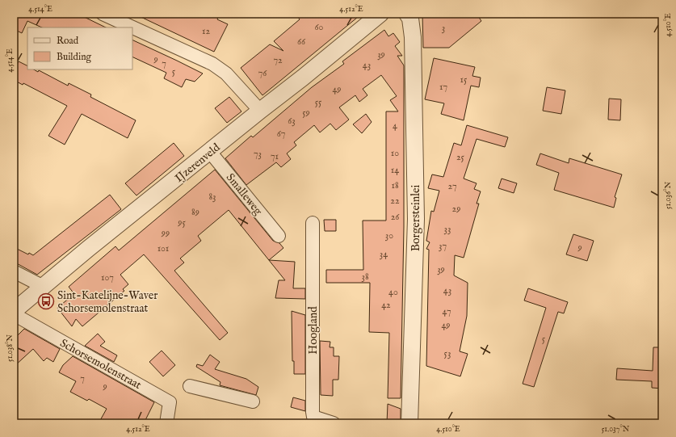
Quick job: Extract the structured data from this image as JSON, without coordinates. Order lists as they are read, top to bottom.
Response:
{
  "streets": {
    "street": [
      "IJzerenveld",
      "Smalleweg",
      "Borgersteinlei",
      "Hoogland",
      "Schorsemolenstraat"
    ]
  },
  "crossings": [
    ["IJzerenveld", "Smalleweg"]
  ],
  "places": {
    "bus stop": ["Sint-Katelijne-Waver Schorsemolenstraat"]
  },
  "house_numbers": [
    "60",
    "3",
    "12",
    "66",
    "39",
    "9",
    "72",
    "7",
    "43",
    "5",
    "76",
    "15",
    "17",
    "49",
    "55",
    "59",
    "63",
    "4",
    "67",
    "10",
    "73",
    "71",
    "25",
    "14",
    "18",
    "27",
    "83",
    "22",
    "29",
    "89",
    "26",
    "95",
    "33",
    "99",
    "30",
    "37",
    "9",
    "101",
    "34",
    "39",
    "38",
    "107",
    "43",
    "40",
    "42",
    "47",
    "49",
    "5",
    "53",
    "7",
    "9"
  ],
  "legend": ["Road", "Building"],
  "coordinates": [
    "4.514°E",
    "4.512°E",
    "4.510°E",
    "51.036°N",
    "51.038°N",
    "51.037°N"
  ]
}
